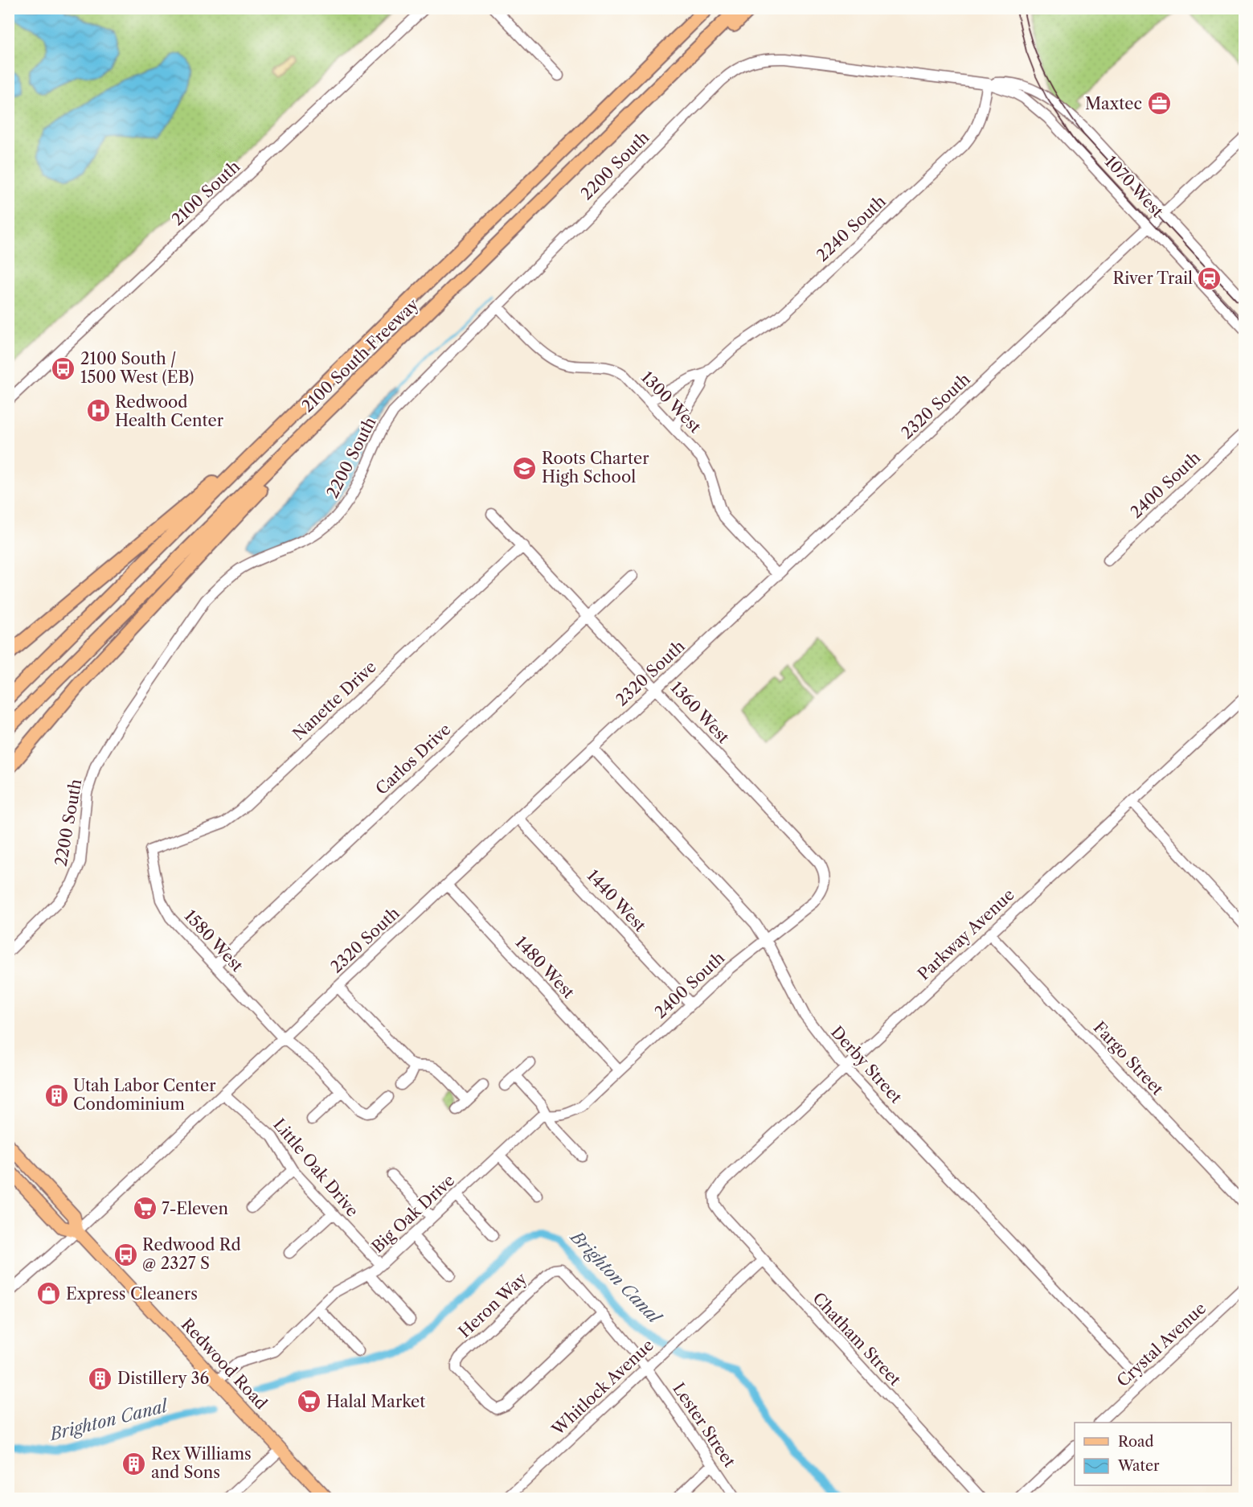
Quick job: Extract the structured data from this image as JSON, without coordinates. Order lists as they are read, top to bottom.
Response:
{
  "streets": {
    "highway": ["2100 South Freeway"],
    "main road": ["Redwood Road"],
    "street": [
      "2200 South",
      "1070 West",
      "2100 South",
      "2240 South",
      "1300 West",
      "2320 South",
      "2400 South",
      "Nanette Drive",
      "1360 West",
      "Carlos Drive",
      "1440 West",
      "Parkway Avenue",
      "1580 West",
      "1480 West",
      "Fargo Street",
      "Derby Street",
      "Little Oak Drive",
      "Big Oak Drive",
      "Heron Way",
      "Chatham Street",
      "Crystal Avenue",
      "Whitlock Avenue",
      "Lester Street"
    ]
  },
  "crossings": [
    ["2200 South", "1070 West"],
    ["2200 South", "1300 West"],
    ["1070 West", "2240 South"],
    ["1070 West", "2320 South"],
    ["2240 South", "1300 West"],
    ["1300 West", "2320 South"],
    ["2320 South", "1360 West"],
    ["2320 South", "1440 West"],
    ["2320 South", "1580 West"],
    ["2320 South", "1480 West"],
    ["2320 South", "Derby Street"],
    ["2320 South", "Little Oak Drive"],
    ["2320 South", "Redwood Road"],
    ["2400 South", "1360 West"],
    ["2400 South", "1440 West"],
    ["2400 South", "1480 West"],
    ["2400 South", "Derby Street"],
    ["2400 South", "Big Oak Drive"],
    ["Nanette Drive", "1360 West"],
    ["Nanette Drive", "1580 West"],
    ["1360 West", "Carlos Drive"],
    ["Carlos Drive", "1580 West"],
    ["Parkway Avenue", "Fargo Street"],
    ["Parkway Avenue", "Derby Street"],
    ["Parkway Avenue", "Chatham Street"],
    ["Derby Street", "Crystal Avenue"],
    ["Little Oak Drive", "Big Oak Drive"],
    ["Big Oak Drive", "Redwood Road"],
    ["Heron Way", "Lester Street"],
    ["Chatham Street", "Whitlock Avenue"],
    ["Whitlock Avenue", "Lester Street"]
  ],
  "water": ["Brighton Canal"],
  "places": {
    "office": ["Maxtec"],
    "station": ["River Trail"],
    "bus stop": ["2100 South / 1500 West (EB)", "Redwood Rd @ 2327 S"],
    "hospital": ["Redwood Health Center"],
    "school or university": ["Roots Charter High School"],
    "building": ["Utah Labor Center Condominium", "Distillery 36", "Rex Williams and Sons"],
    "supermarket": ["7-Eleven", "Halal Market"],
    "shop": ["Express Cleaners"]
  },
  "legend": ["Road", "Water"]
}
